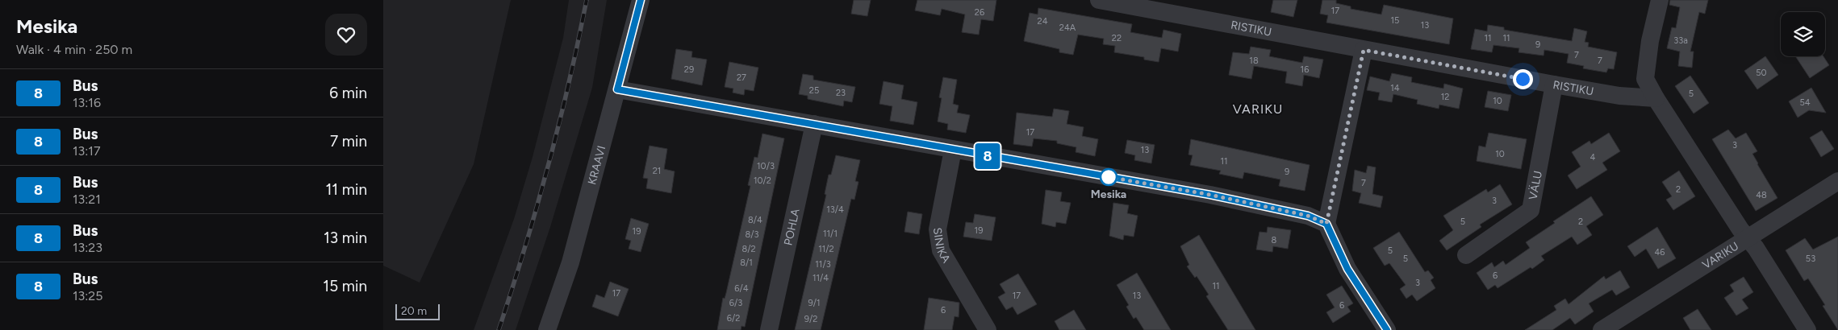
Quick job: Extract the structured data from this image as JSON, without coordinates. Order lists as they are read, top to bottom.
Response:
{
  "streets": {
    "street": [
      "RISTIKU",
      "KRAAVI",
      "VÄLU",
      "POHLA",
      "SINIKA",
      "VARIKU"
    ]
  },
  "crossings": [
    ["RISTIKU", "VÄLU"]
  ],
  "districts": ["VARIKU"],
  "places": ["Mesika"],
  "lines": ["bus line 8"],
  "house_numbers": [
    "17",
    "26",
    "15",
    "24",
    "13",
    "24A",
    "22",
    "11",
    "11",
    "33a",
    "9",
    "7",
    "18",
    "7",
    "29",
    "16",
    "50",
    "27",
    "14",
    "25",
    "23",
    "5",
    "12",
    "10",
    "54",
    "17",
    "3",
    "13",
    "10",
    "4",
    "11",
    "10/3",
    "21",
    "9",
    "10/2",
    "7",
    "2",
    "48",
    "3",
    "13/4",
    "8/4",
    "5",
    "2",
    "19",
    "19",
    "11/1",
    "8/3",
    "8",
    "8/2",
    "11/2",
    "5",
    "46",
    "5",
    "53",
    "8/1",
    "11/3",
    "6",
    "11/4",
    "3",
    "11",
    "6/4",
    "17",
    "17",
    "13",
    "6/3",
    "9/1",
    "6",
    "6",
    "6/2",
    "9/2"
  ],
  "scale_bar": "20 m",
  "page": {
    "heading": ["Mesika", "Walk · 4 min · 250 m"],
    "on_map": "8",
    "list": [
      {
        "mark": "8",
        "name": "Bus",
        "note": "13:16",
        "value": "6 min"
      },
      {
        "mark": "8",
        "name": "Bus",
        "note": "13:17",
        "value": "7 min"
      },
      {
        "mark": "8",
        "name": "Bus",
        "note": "13:21",
        "value": "11 min"
      },
      {
        "mark": "8",
        "name": "Bus",
        "note": "13:23",
        "value": "13 min"
      },
      {
        "mark": "8",
        "name": "Bus",
        "note": "13:25",
        "value": "15 min"
      }
    ],
    "scale": "20 m"
  }
}
